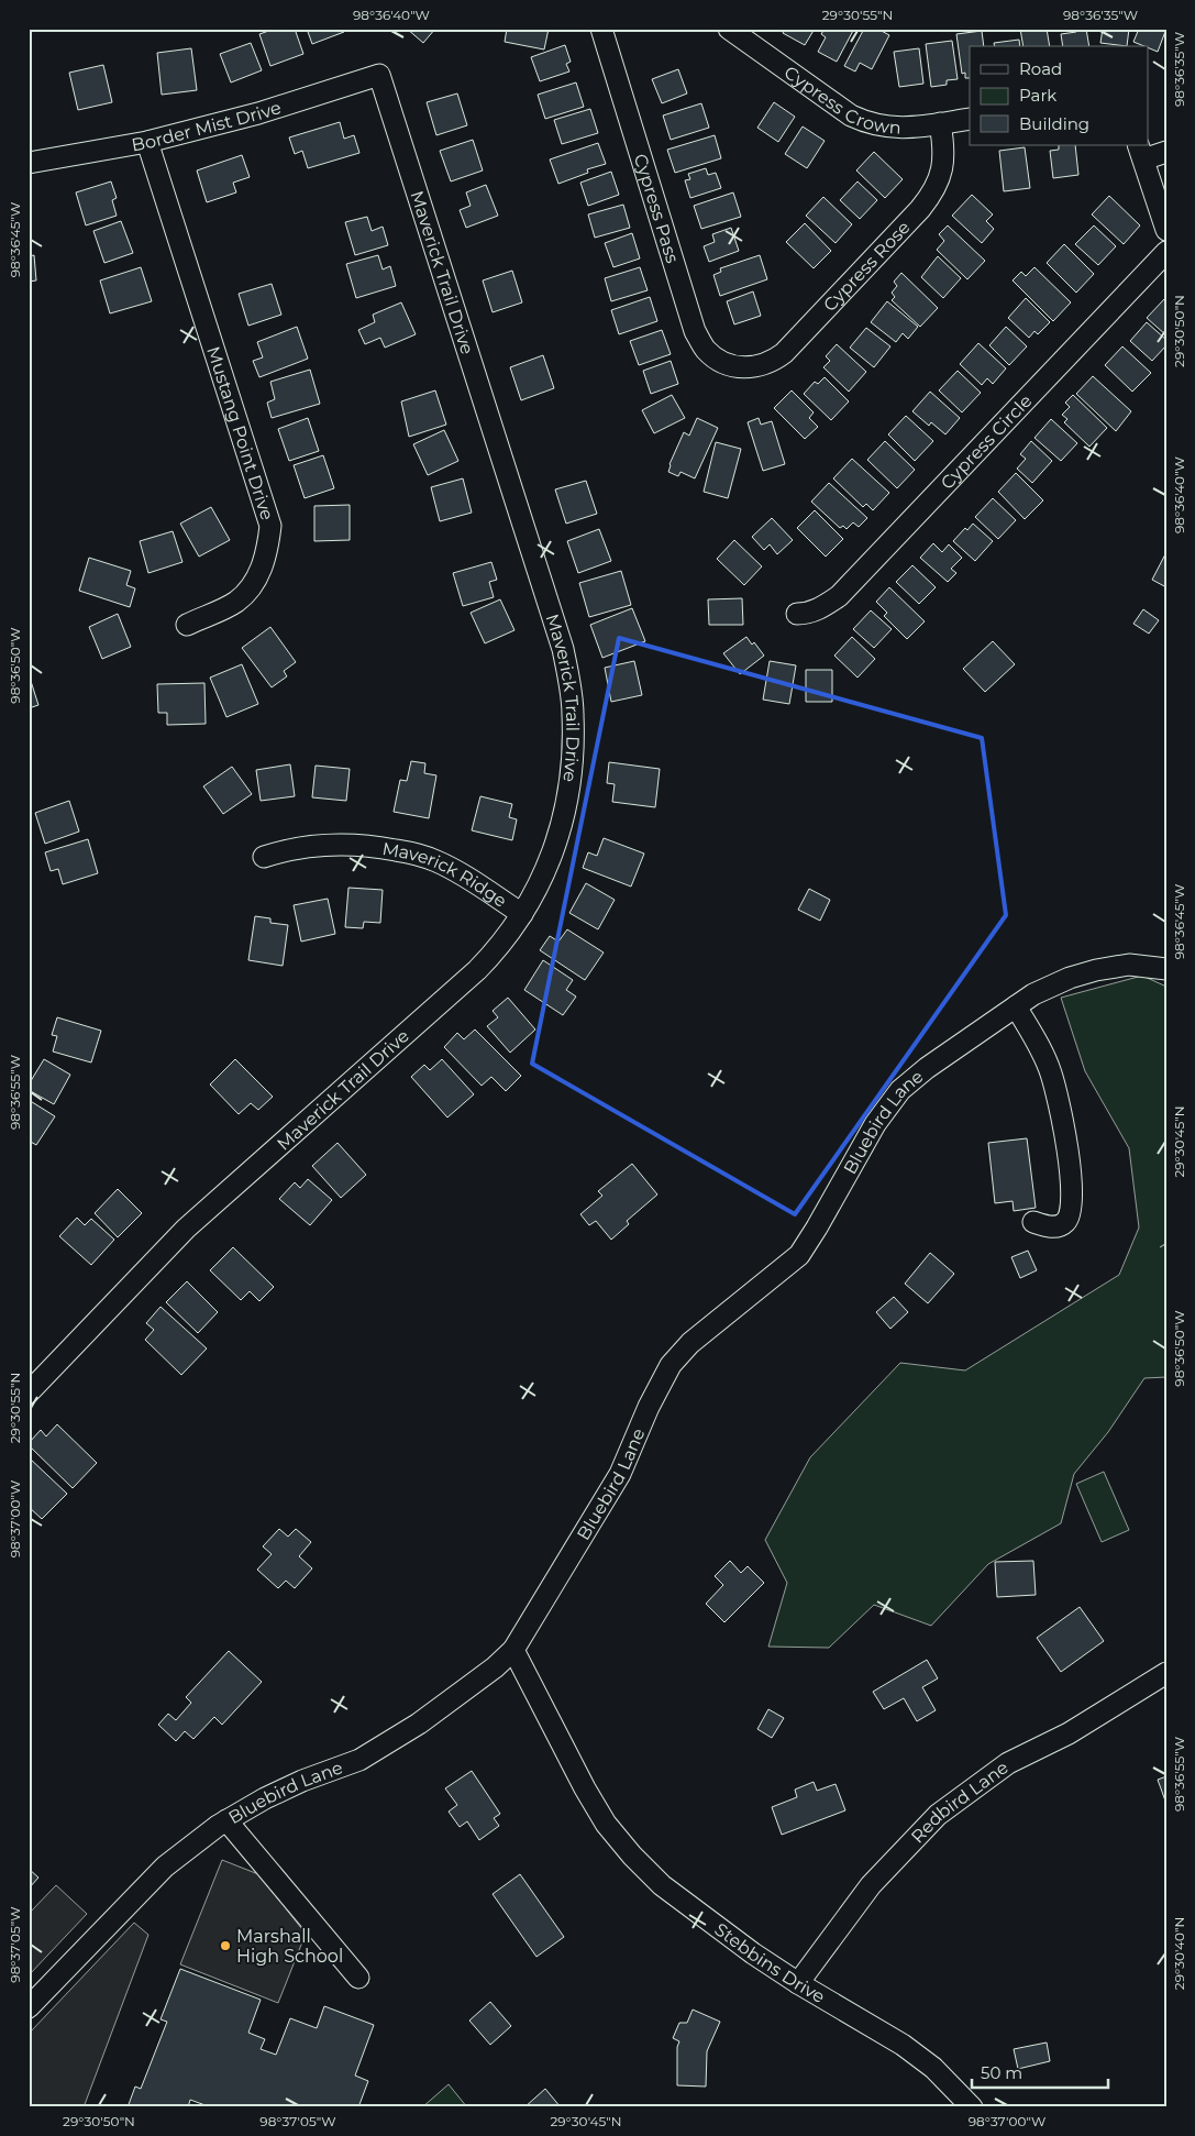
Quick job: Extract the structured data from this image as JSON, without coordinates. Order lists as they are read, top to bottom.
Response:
{
  "streets": {
    "street": [
      "Cypress Crown",
      "Border Mist Drive",
      "Cypress Pass",
      "Cypress Rose",
      "Maverick Trail Drive",
      "Mustang Point Drive",
      "Cypress Circle",
      "Maverick Ridge",
      "Bluebird Lane",
      "Redbird Lane",
      "Stebbins Drive"
    ]
  },
  "crossings": [
    ["Cypress Crown", "Cypress Rose"],
    ["Border Mist Drive", "Maverick Trail Drive"],
    ["Border Mist Drive", "Mustang Point Drive"],
    ["Cypress Pass", "Cypress Rose"],
    ["Maverick Trail Drive", "Maverick Ridge"],
    ["Bluebird Lane", "Stebbins Drive"],
    ["Redbird Lane", "Stebbins Drive"]
  ],
  "places": ["Marshall High School"],
  "legend": ["Road", "Park", "Building"],
  "scale_bar": "50 m",
  "coordinates": [
    "98°36'40\"W",
    "29°30'55\"N",
    "98°36'35\"W",
    "98°36'45\"W",
    "29°30'50\"N",
    "98°36'50\"W",
    "98°36'55\"W",
    "29°30'45\"N",
    "98°37'00\"W",
    "98°37'05\"W",
    "29°30'40\"N"
  ]
}
